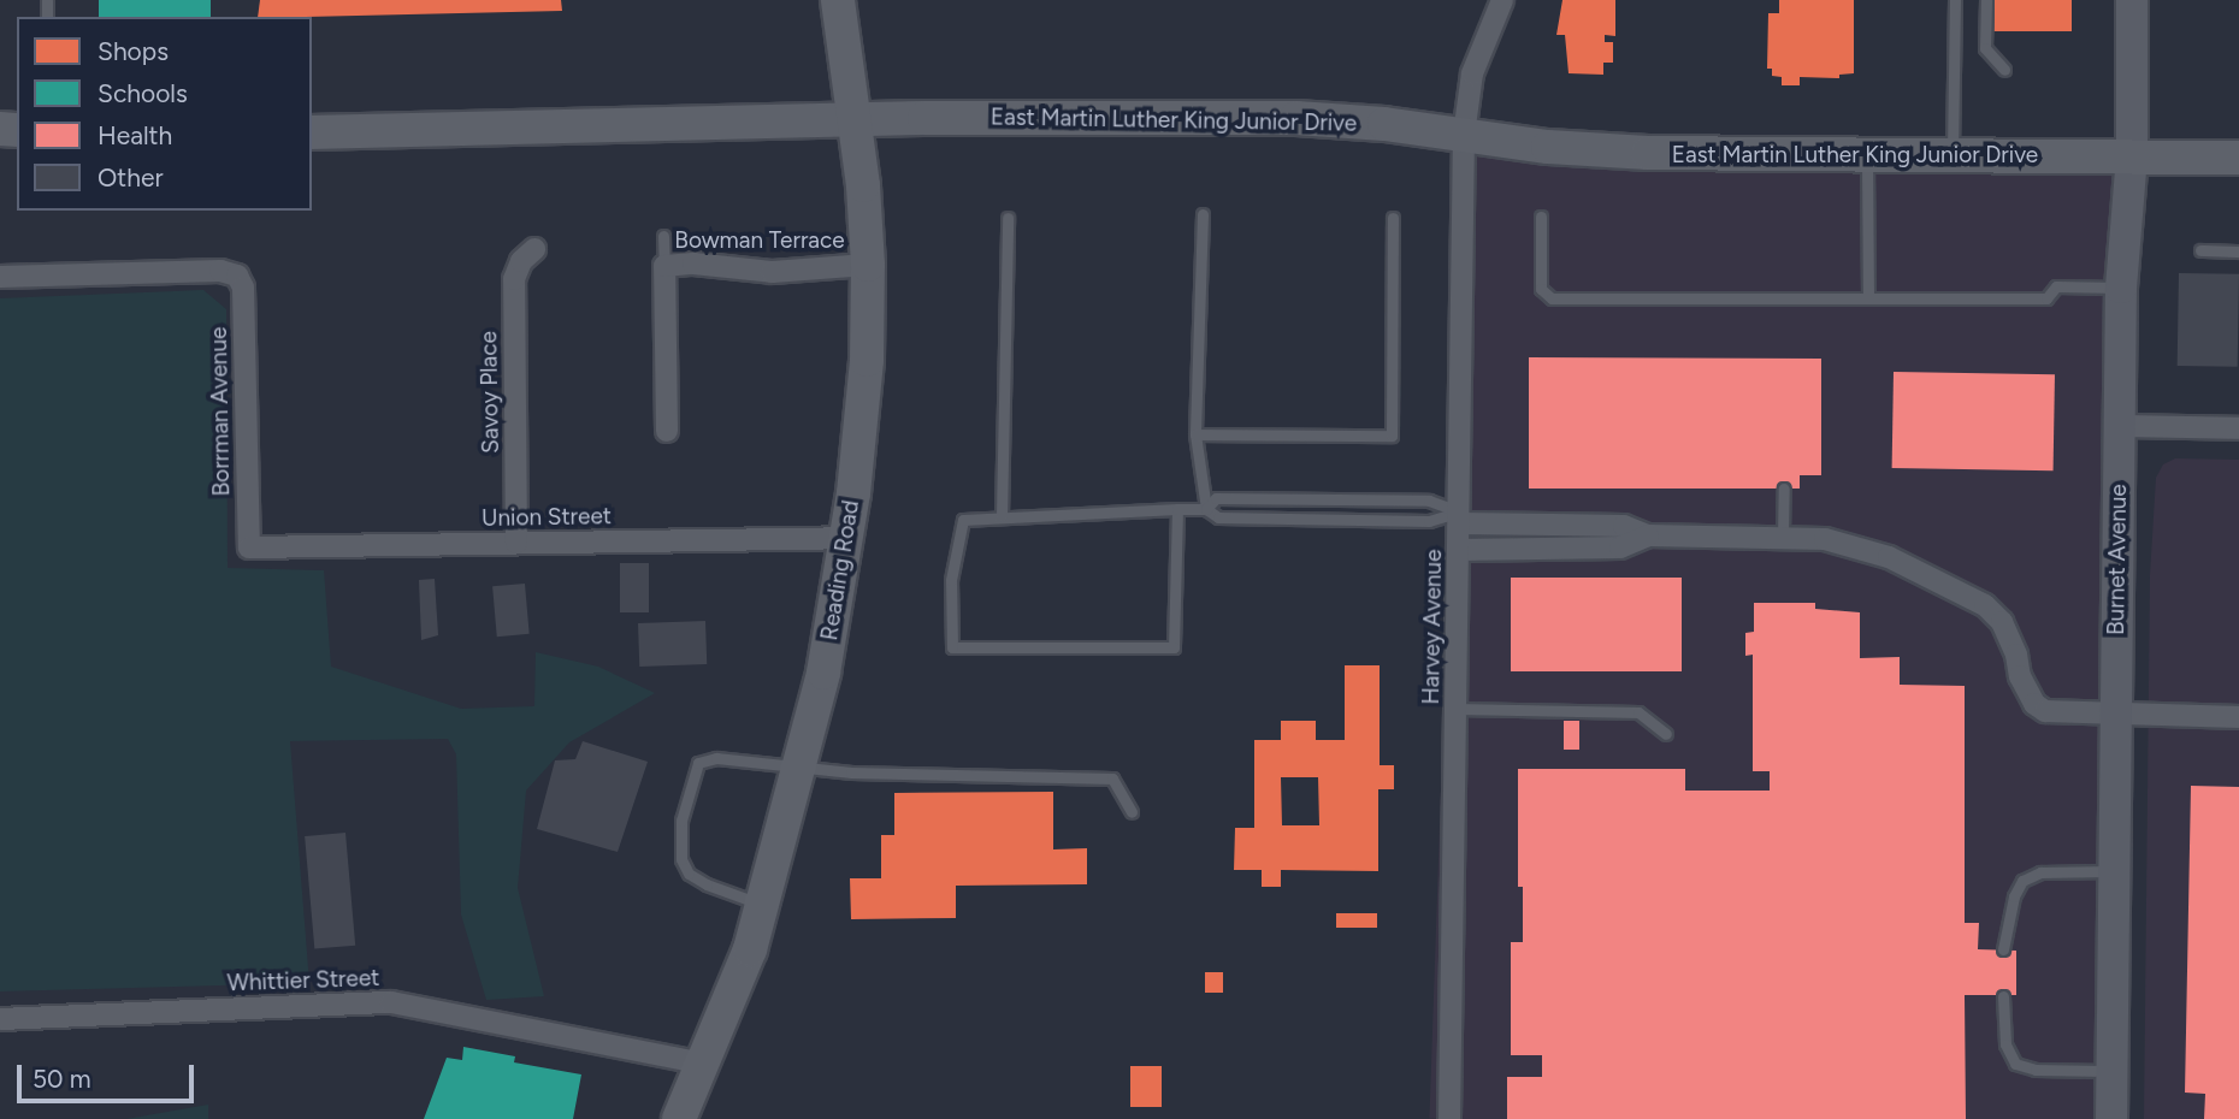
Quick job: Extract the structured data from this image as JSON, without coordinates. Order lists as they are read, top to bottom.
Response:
{
  "streets": {
    "main road": ["East Martin Luther King Junior Drive", "Reading Road"],
    "street": [
      "Bowman Terrace",
      "Savoy Place",
      "Borrman Avenue",
      "Union Street",
      "Burnet Avenue",
      "Harvey Avenue",
      "Whittier Street"
    ]
  },
  "crossings": [
    ["East Martin Luther King Junior Drive", "Burnet Avenue"],
    ["East Martin Luther King Junior Drive", "Reading Road"],
    ["East Martin Luther King Junior Drive", "Harvey Avenue"],
    ["Bowman Terrace", "Reading Road"],
    ["Savoy Place", "Union Street"],
    ["Borrman Avenue", "Union Street"],
    ["Union Street", "Reading Road"],
    ["Reading Road", "Whittier Street"]
  ],
  "legend": [
    "Shops",
    "Schools",
    "Health",
    "Other"
  ],
  "scale_bar": "50 m"
}
